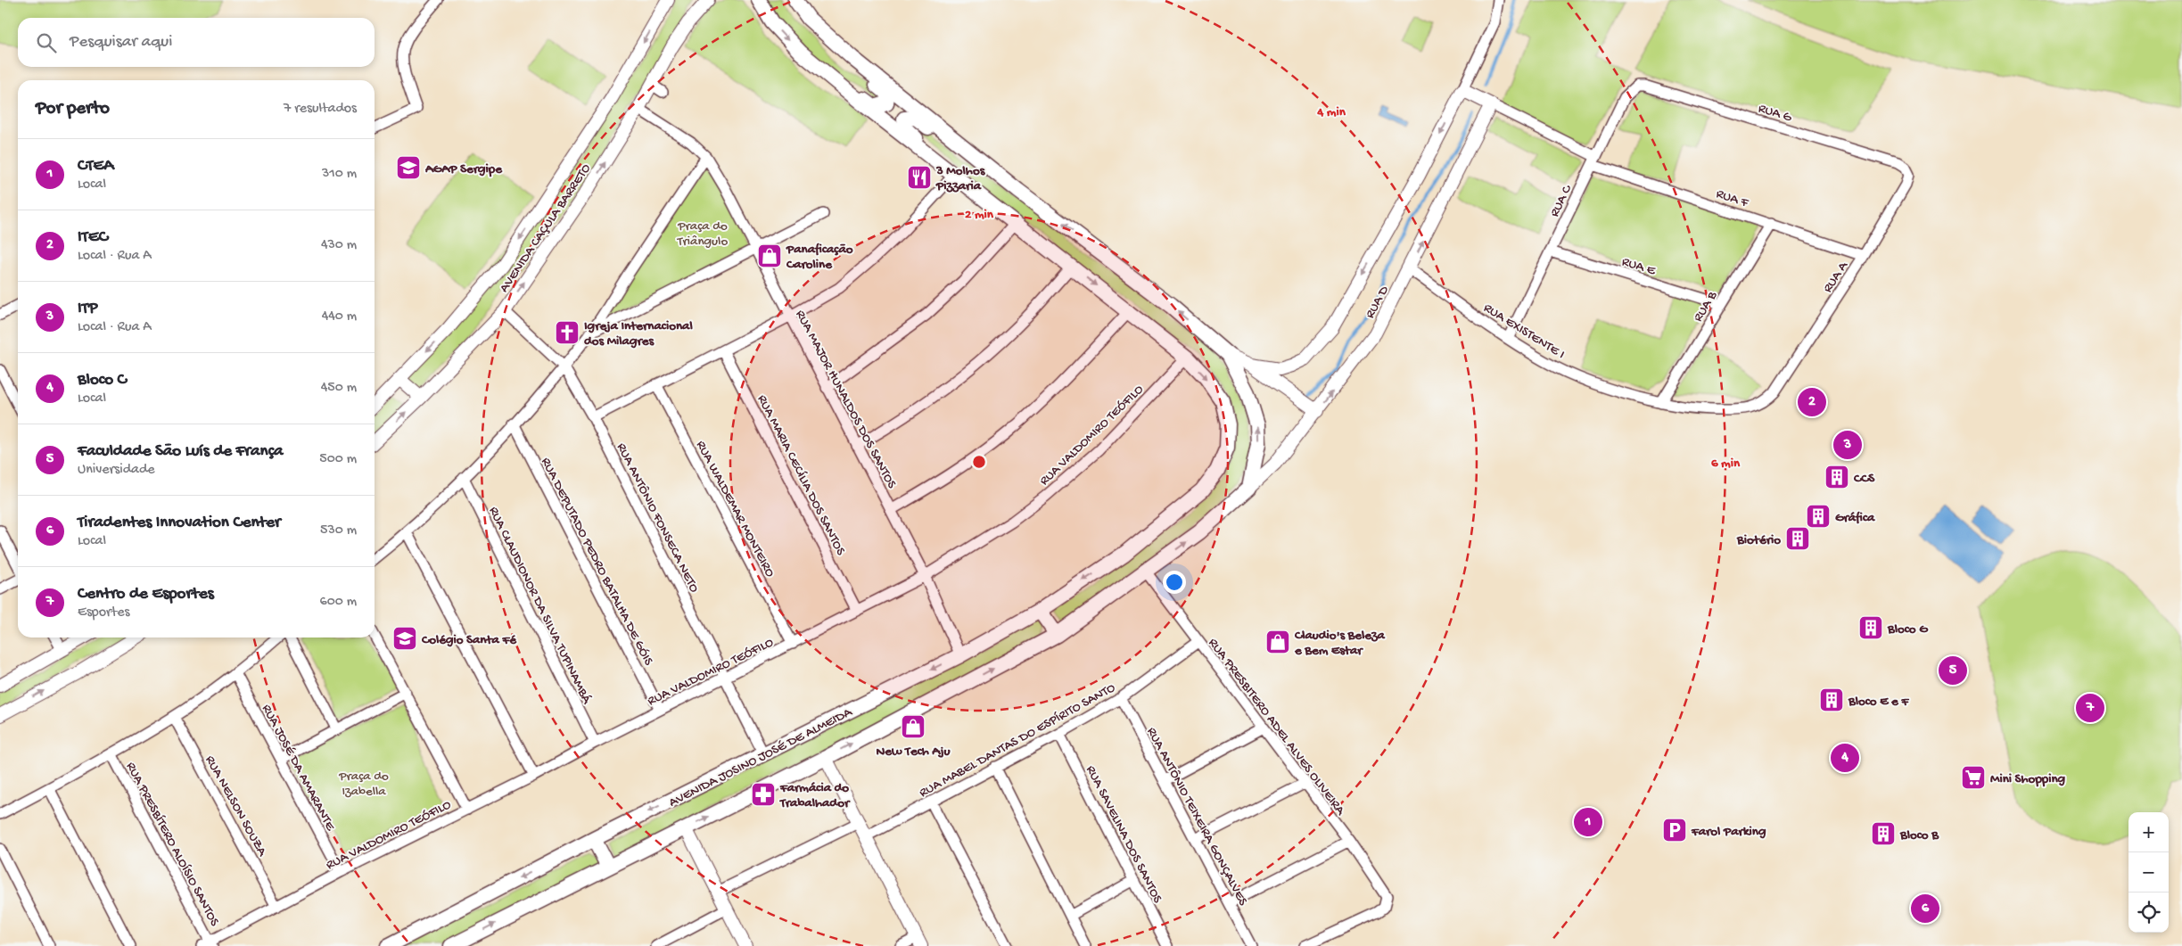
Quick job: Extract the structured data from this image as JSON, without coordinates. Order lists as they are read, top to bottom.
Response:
{
  "streets": {
    "main road": ["AVENIDA JOSINO JOSÉ DE ALMEIDA"],
    "street": [
      "RUA G",
      "RUA F",
      "RUA C",
      "AVENIDA CAÇULA BARRETO",
      "RUA E",
      "RUA A",
      "RUA D",
      "RUA B",
      "RUA EXISTENTE I",
      "RUA MAJOR HUNALDOS DOS SANTOS",
      "RUA VALDOMIRO TEÓFILO",
      "RUA MARIA CECÍLIA DOS SANTOS",
      "RUA WALDEMAR MONTEIRO",
      "RUA ANTÔNIO FONSECA NETO",
      "RUA DEPUTADO PEDRO BATALHA DE GÓIS",
      "RUA CLAUDIONOR DA SILVA TUPINAMBÁ",
      "RUA PRESBITERO ADEL ALVES OLIVEIRA",
      "RUA MABEL DANTAS DO ESPÍRITO SANTO",
      "RUA JOSÉ DA AMARANTE",
      "RUA NELSON SOUZA",
      "RUA ANTÔNIO TEIXEIRA GONÇALVES",
      "RUA SAVELINA DOS SANTOS",
      "RUA PRESBÍTERO ALOÍSIO SANTOS"
    ]
  },
  "crossings": [
    ["RUA G", "RUA C"],
    ["RUA G", "RUA A"],
    ["RUA F", "RUA C"],
    ["RUA F", "RUA A"],
    ["RUA F", "RUA D"],
    ["RUA F", "RUA B"],
    ["RUA C", "RUA E"],
    ["RUA C", "RUA EXISTENTE I"],
    ["AVENIDA CAÇULA BARRETO", "RUA MAJOR HUNALDOS DOS SANTOS"],
    ["AVENIDA CAÇULA BARRETO", "RUA ANTÔNIO FONSECA NETO"],
    ["RUA E", "RUA B"],
    ["RUA A", "RUA EXISTENTE I"],
    ["RUA D", "RUA EXISTENTE I"],
    ["RUA B", "RUA EXISTENTE I"],
    ["RUA MAJOR HUNALDOS DOS SANTOS", "RUA VALDOMIRO TEÓFILO"],
    ["RUA MAJOR HUNALDOS DOS SANTOS", "AVENIDA JOSINO JOSÉ DE ALMEIDA"],
    ["RUA VALDOMIRO TEÓFILO", "RUA MARIA CECÍLIA DOS SANTOS"],
    ["RUA VALDOMIRO TEÓFILO", "RUA WALDEMAR MONTEIRO"],
    ["RUA VALDOMIRO TEÓFILO", "RUA ANTÔNIO FONSECA NETO"],
    ["RUA VALDOMIRO TEÓFILO", "RUA DEPUTADO PEDRO BATALHA DE GÓIS"],
    ["RUA VALDOMIRO TEÓFILO", "RUA CLAUDIONOR DA SILVA TUPINAMBÁ"],
    ["RUA VALDOMIRO TEÓFILO", "AVENIDA JOSINO JOSÉ DE ALMEIDA"],
    ["RUA VALDOMIRO TEÓFILO", "RUA JOSÉ DA AMARANTE"],
    ["RUA VALDOMIRO TEÓFILO", "RUA NELSON SOUZA"],
    ["RUA VALDOMIRO TEÓFILO", "RUA PRESBÍTERO ALOÍSIO SANTOS"],
    ["RUA ANTÔNIO FONSECA NETO", "AVENIDA JOSINO JOSÉ DE ALMEIDA"],
    ["RUA PRESBITERO ADEL ALVES OLIVEIRA", "RUA MABEL DANTAS DO ESPÍRITO SANTO"],
    ["RUA MABEL DANTAS DO ESPÍRITO SANTO", "RUA ANTÔNIO TEIXEIRA GONÇALVES"],
    ["RUA MABEL DANTAS DO ESPÍRITO SANTO", "RUA SAVELINA DOS SANTOS"]
  ],
  "parks": ["Praça do Triângulo", "Praça do Izabella"],
  "places": {
    "school or university": ["AGAP Sergipe", "Colégio Santa Fé"],
    "restaurant": ["3 Molhos Pizzaria"],
    "shop": ["Panaficação Caroline", "Claudio's Beleza e Bem Estar", "New Tech Aju"],
    "church": ["Igreja Internacional dos Milagres"],
    "building": [
      "CCS",
      "Gráfica",
      "Biotério",
      "Bloco G",
      "Bloco E e F",
      "Bloco B"
    ],
    "supermarket": ["Mini Shopping"],
    "pharmacy": ["Farmácia do Trabalhador"],
    "parking": ["Farol Parking"]
  },
  "page": {
    "search": "Pesquisar aqui",
    "heading": ["Por perto", "7 resultados"],
    "list": [
      {
        "mark": "1",
        "name": "CTEA",
        "note": "Local",
        "value": "310 m"
      },
      {
        "mark": "2",
        "name": "ITEC",
        "note": "Local · Rua A",
        "value": "430 m"
      },
      {
        "mark": "3",
        "name": "ITP",
        "note": "Local · Rua A",
        "value": "440 m"
      },
      {
        "mark": "4",
        "name": "Bloco C",
        "note": "Local",
        "value": "450 m"
      },
      {
        "mark": "5",
        "name": "Faculdade São Luís de França",
        "note": "Universidade",
        "value": "500 m"
      },
      {
        "mark": "6",
        "name": "Tiradentes Innovation Center",
        "note": "Local",
        "value": "530 m"
      },
      {
        "mark": "7",
        "name": "Centro de Esportes",
        "note": "Esportes",
        "value": "600 m"
      }
    ],
    "pins": [
      "2",
      "3",
      "5",
      "7",
      "4",
      "1",
      "6"
    ],
    "map_buttons": ["+", "−"]
  },
  "rings": ["4 min", "2 min", "6 min"]
}
